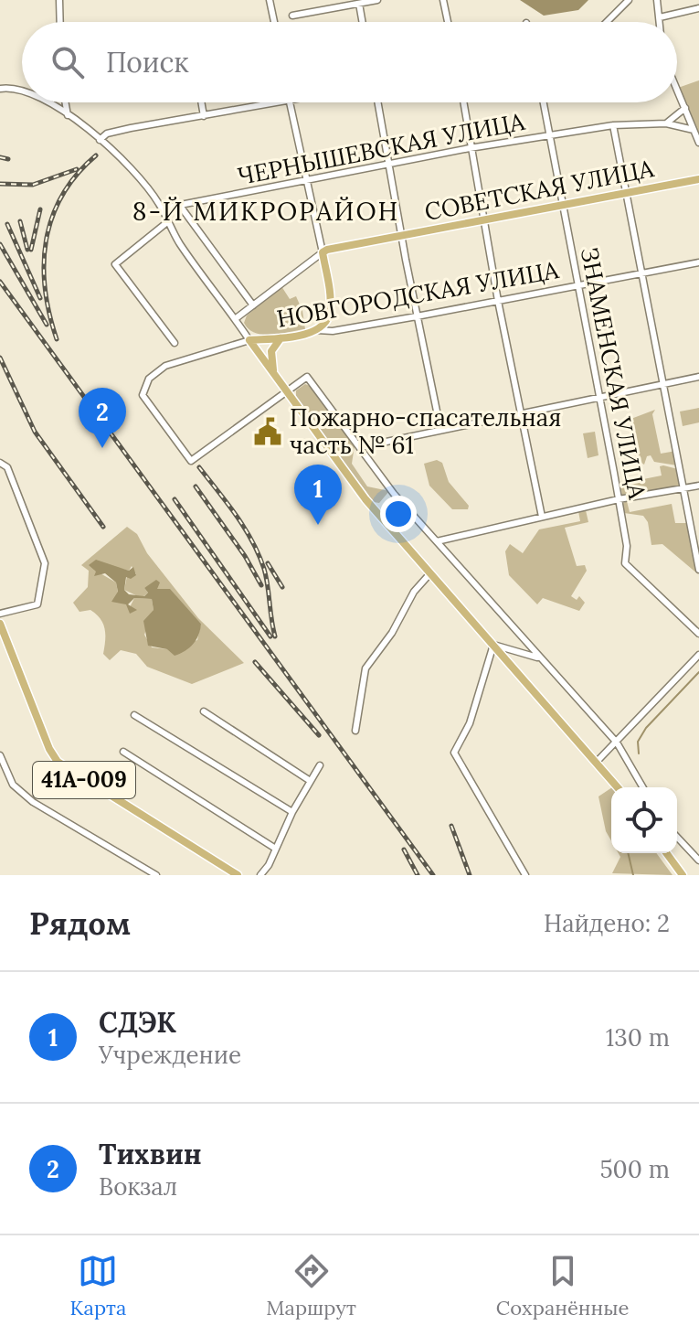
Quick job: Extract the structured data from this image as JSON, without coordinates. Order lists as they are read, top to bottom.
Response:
{
  "streets": {
    "main road": ["СОВЕТСКАЯ УЛИЦА", "НОВГОРОДСКАЯ УЛИЦА", "41А-009"],
    "street": ["ЧЕРНЫШЕВСКАЯ УЛИЦА", "ЗНАМЕНСКАЯ УЛИЦА"]
  },
  "crossings": [
    ["ЧЕРНЫШЕВСКАЯ УЛИЦА", "ЗНАМЕНСКАЯ УЛИЦА"],
    ["СОВЕТСКАЯ УЛИЦА", "ЗНАМЕНСКАЯ УЛИЦА"],
    ["НОВГОРОДСКАЯ УЛИЦА", "ЗНАМЕНСКАЯ УЛИЦА"]
  ],
  "districts": ["8-Й МИКРОРАЙОН"],
  "places": {
    "public building": ["Пожарно-спасательная часть № 61"]
  },
  "page": {
    "search": "Поиск",
    "pins": ["2", "1"],
    "heading": ["Рядом", "Найдено: 2"],
    "list": [
      {
        "mark": "1",
        "name": "СДЭК",
        "note": "Учреждение",
        "value": "130 m"
      },
      {
        "mark": "2",
        "name": "Тихвин",
        "note": "Вокзал",
        "value": "500 m"
      }
    ],
    "nav": ["Карта", "Маршрут", "Сохранённые"]
  }
}
